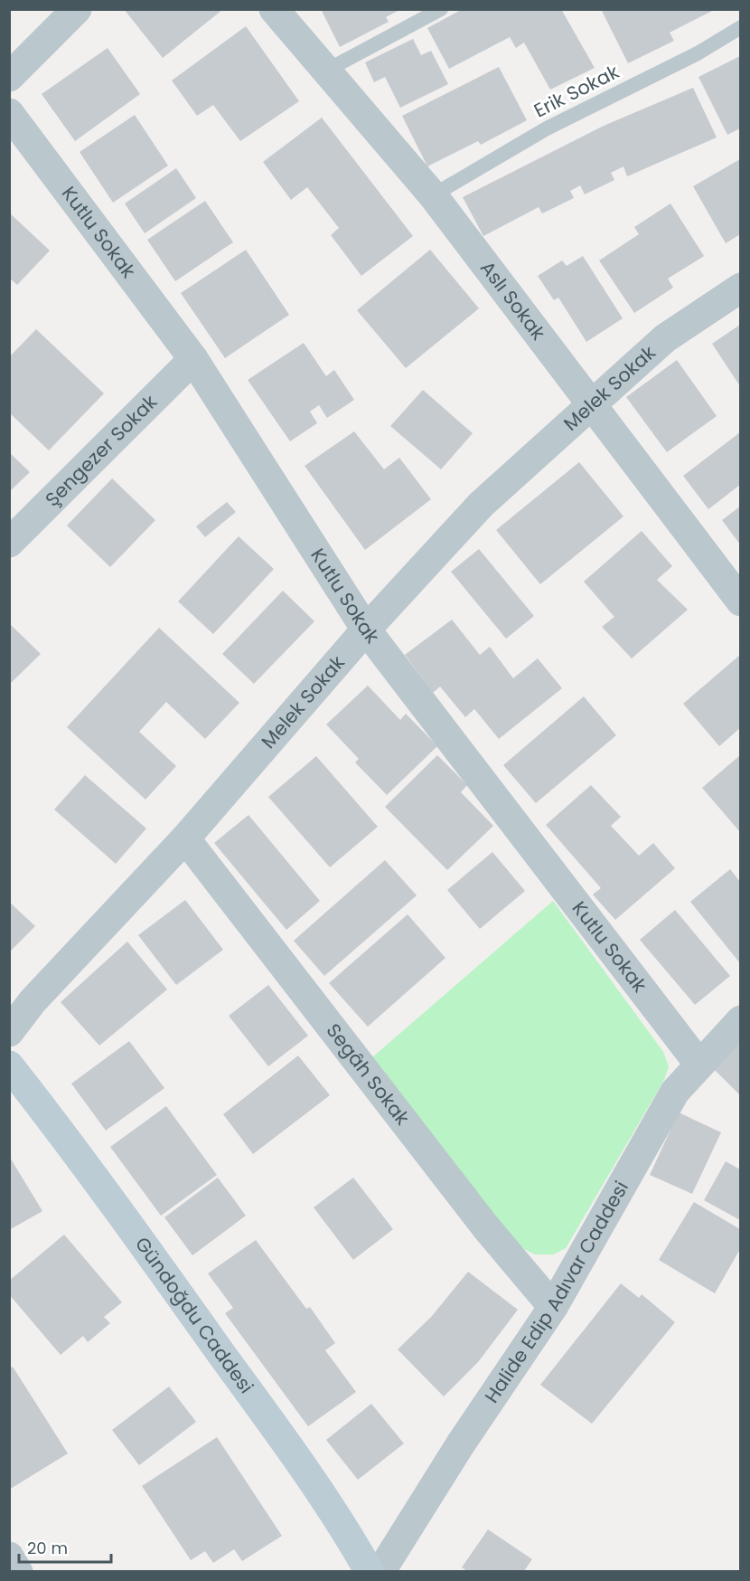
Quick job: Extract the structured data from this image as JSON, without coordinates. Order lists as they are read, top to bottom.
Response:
{
  "streets": {
    "street": [
      "Kutlu Sokak",
      "Aslı Sokak",
      "Melek Sokak",
      "Şengezer Sokak",
      "Segâh Sokak",
      "Halide Edip Adıvar Caddesi",
      "Gündoğdu Caddesi"
    ],
    "lane": ["Erik Sokak"]
  },
  "crossings": [
    ["Erik Sokak", "Aslı Sokak"],
    ["Kutlu Sokak", "Melek Sokak"],
    ["Kutlu Sokak", "Şengezer Sokak"],
    ["Kutlu Sokak", "Halide Edip Adıvar Caddesi"],
    ["Aslı Sokak", "Melek Sokak"],
    ["Melek Sokak", "Segâh Sokak"],
    ["Segâh Sokak", "Halide Edip Adıvar Caddesi"]
  ],
  "scale_bar": "20 m"
}
